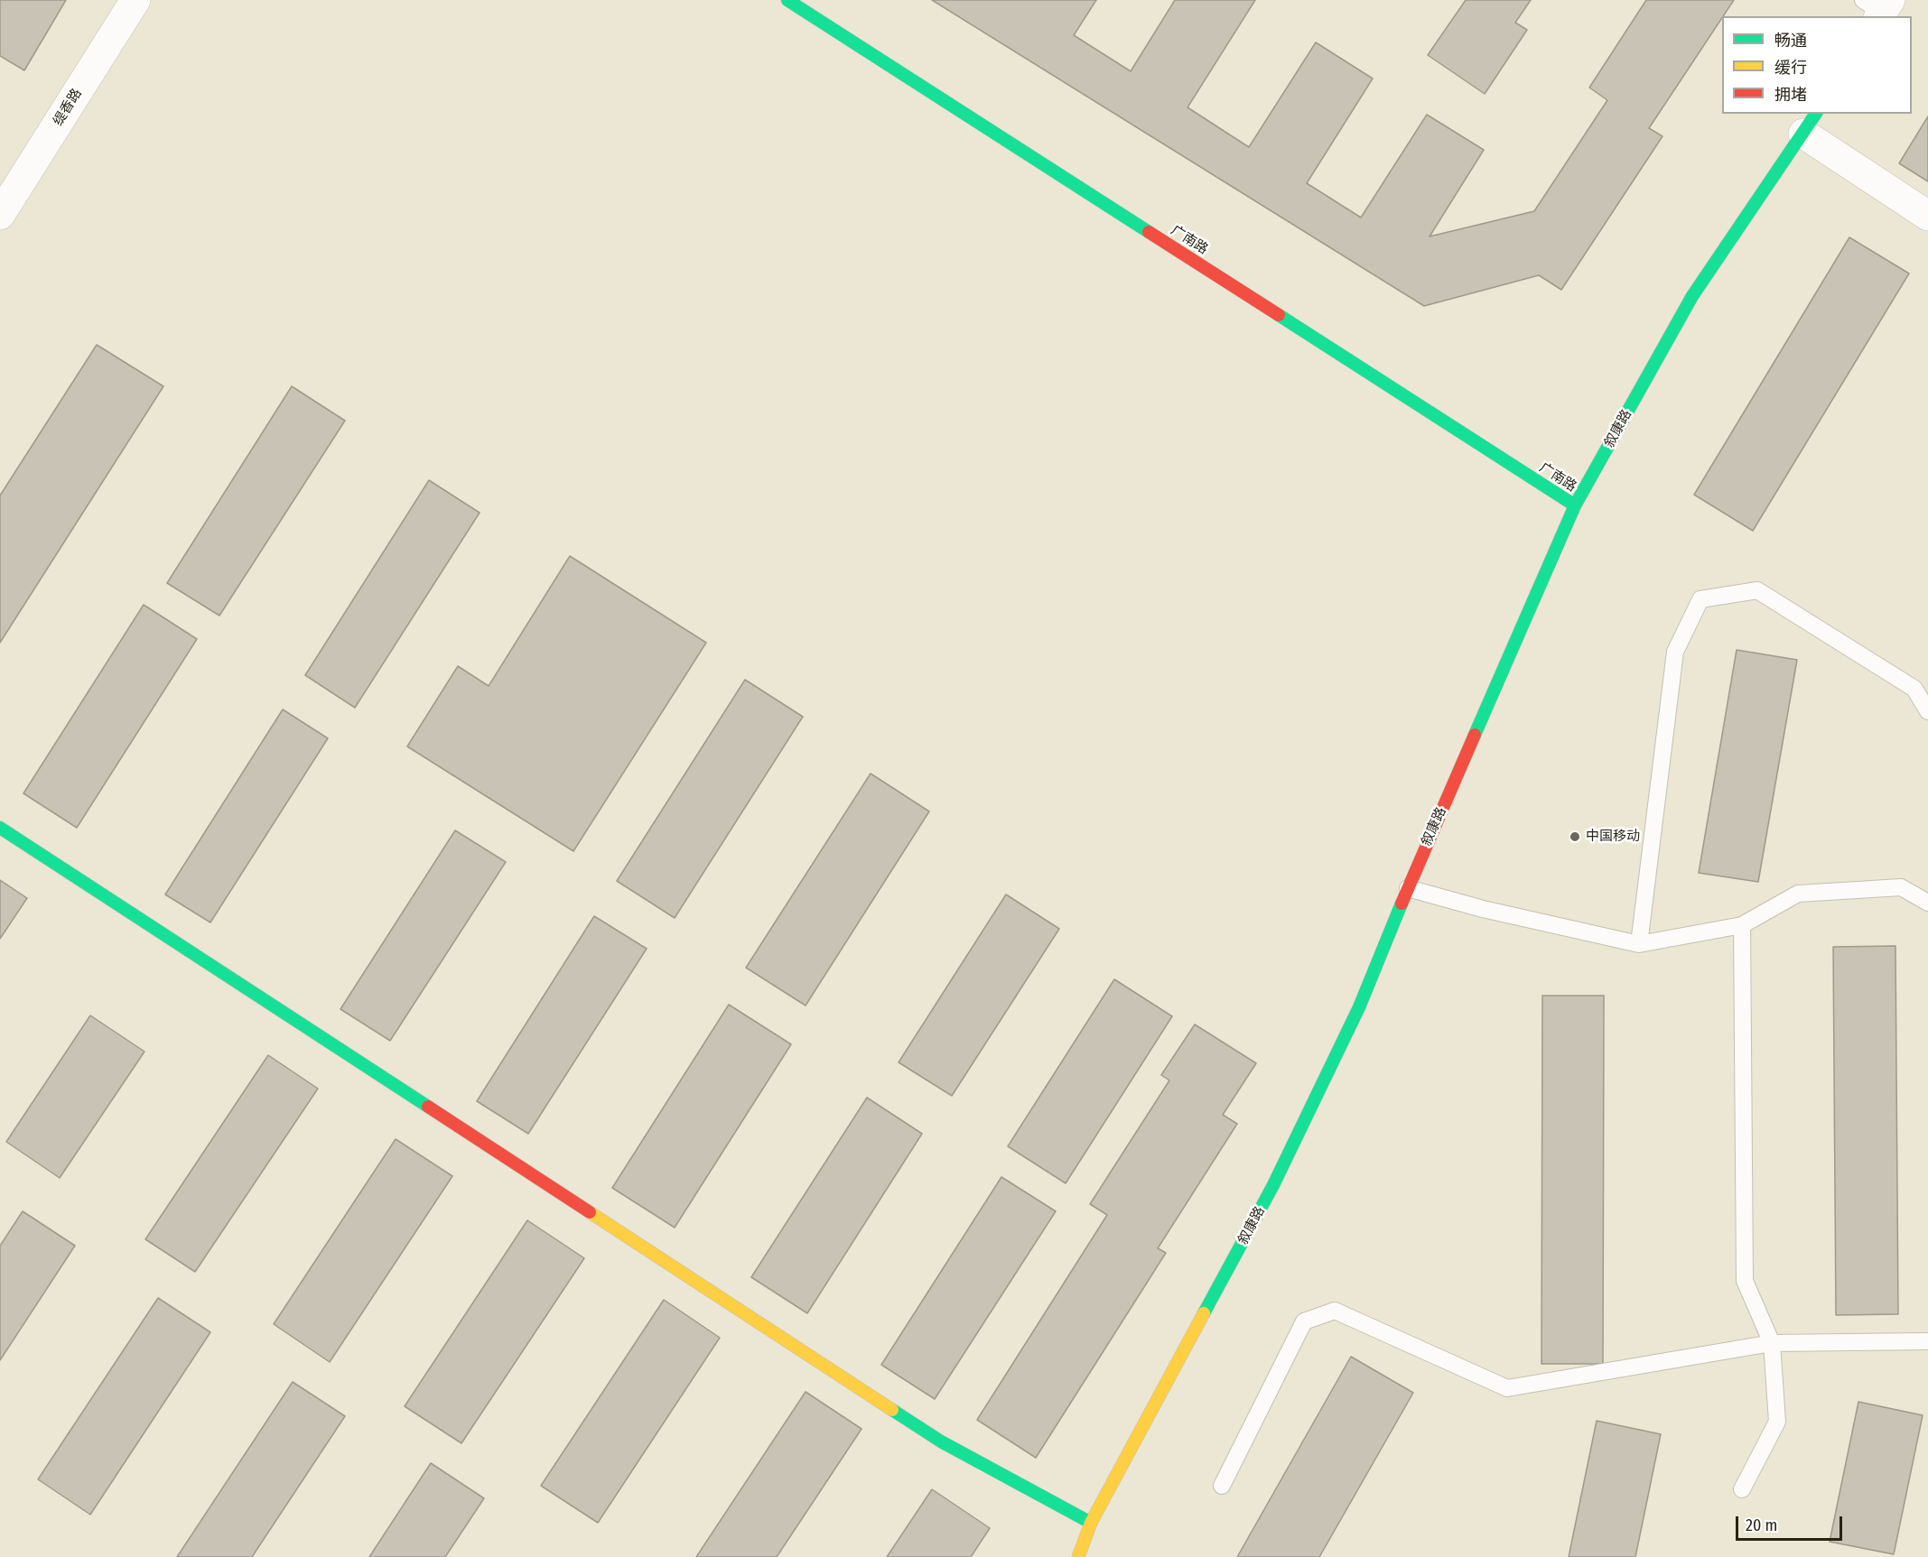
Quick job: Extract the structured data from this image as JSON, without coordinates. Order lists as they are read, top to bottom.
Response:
{
  "streets": {
    "street": ["缇香路", "广南路", "叙康路"]
  },
  "crossings": [
    ["广南路", "叙康路"]
  ],
  "places": ["中国移动"],
  "legend": ["畅通", "缓行", "拥堵"],
  "scale_bar": "20 m"
}
